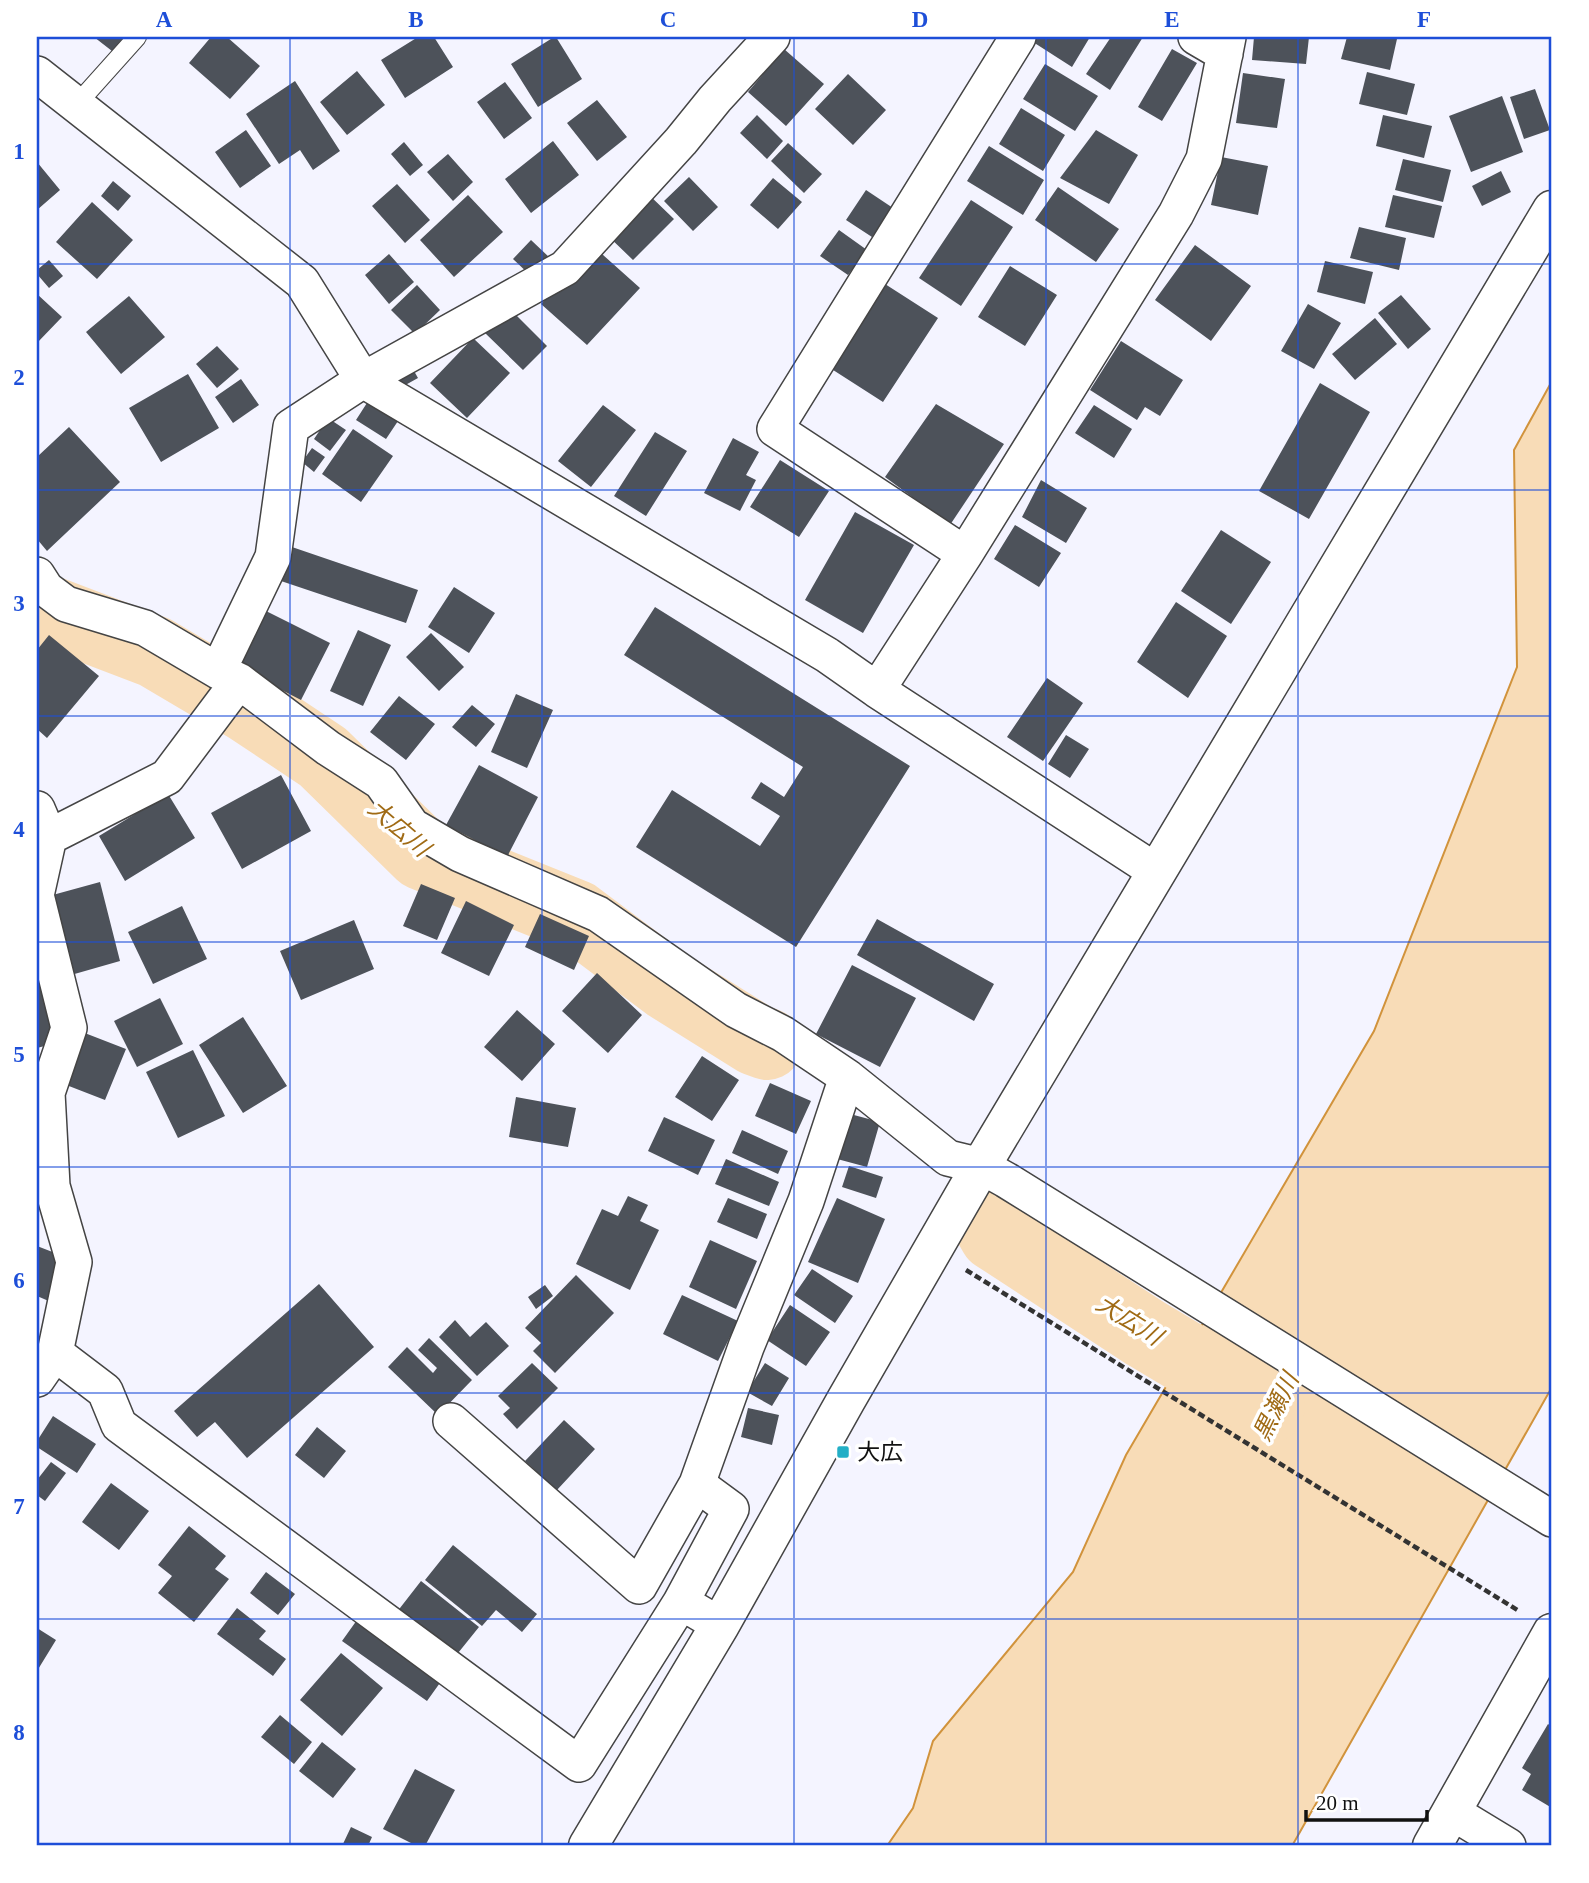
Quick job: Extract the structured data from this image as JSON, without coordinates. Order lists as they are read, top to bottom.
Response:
{
  "water": ["大広川", "黒瀬川"],
  "places": {
    "transit": ["大広"]
  },
  "scale_bar": "20 m",
  "grid": {
    "columns": [
      "A",
      "B",
      "C",
      "D",
      "E",
      "F"
    ],
    "rows": [
      "1",
      "2",
      "3",
      "4",
      "5",
      "6",
      "7",
      "8"
    ]
  }
}
